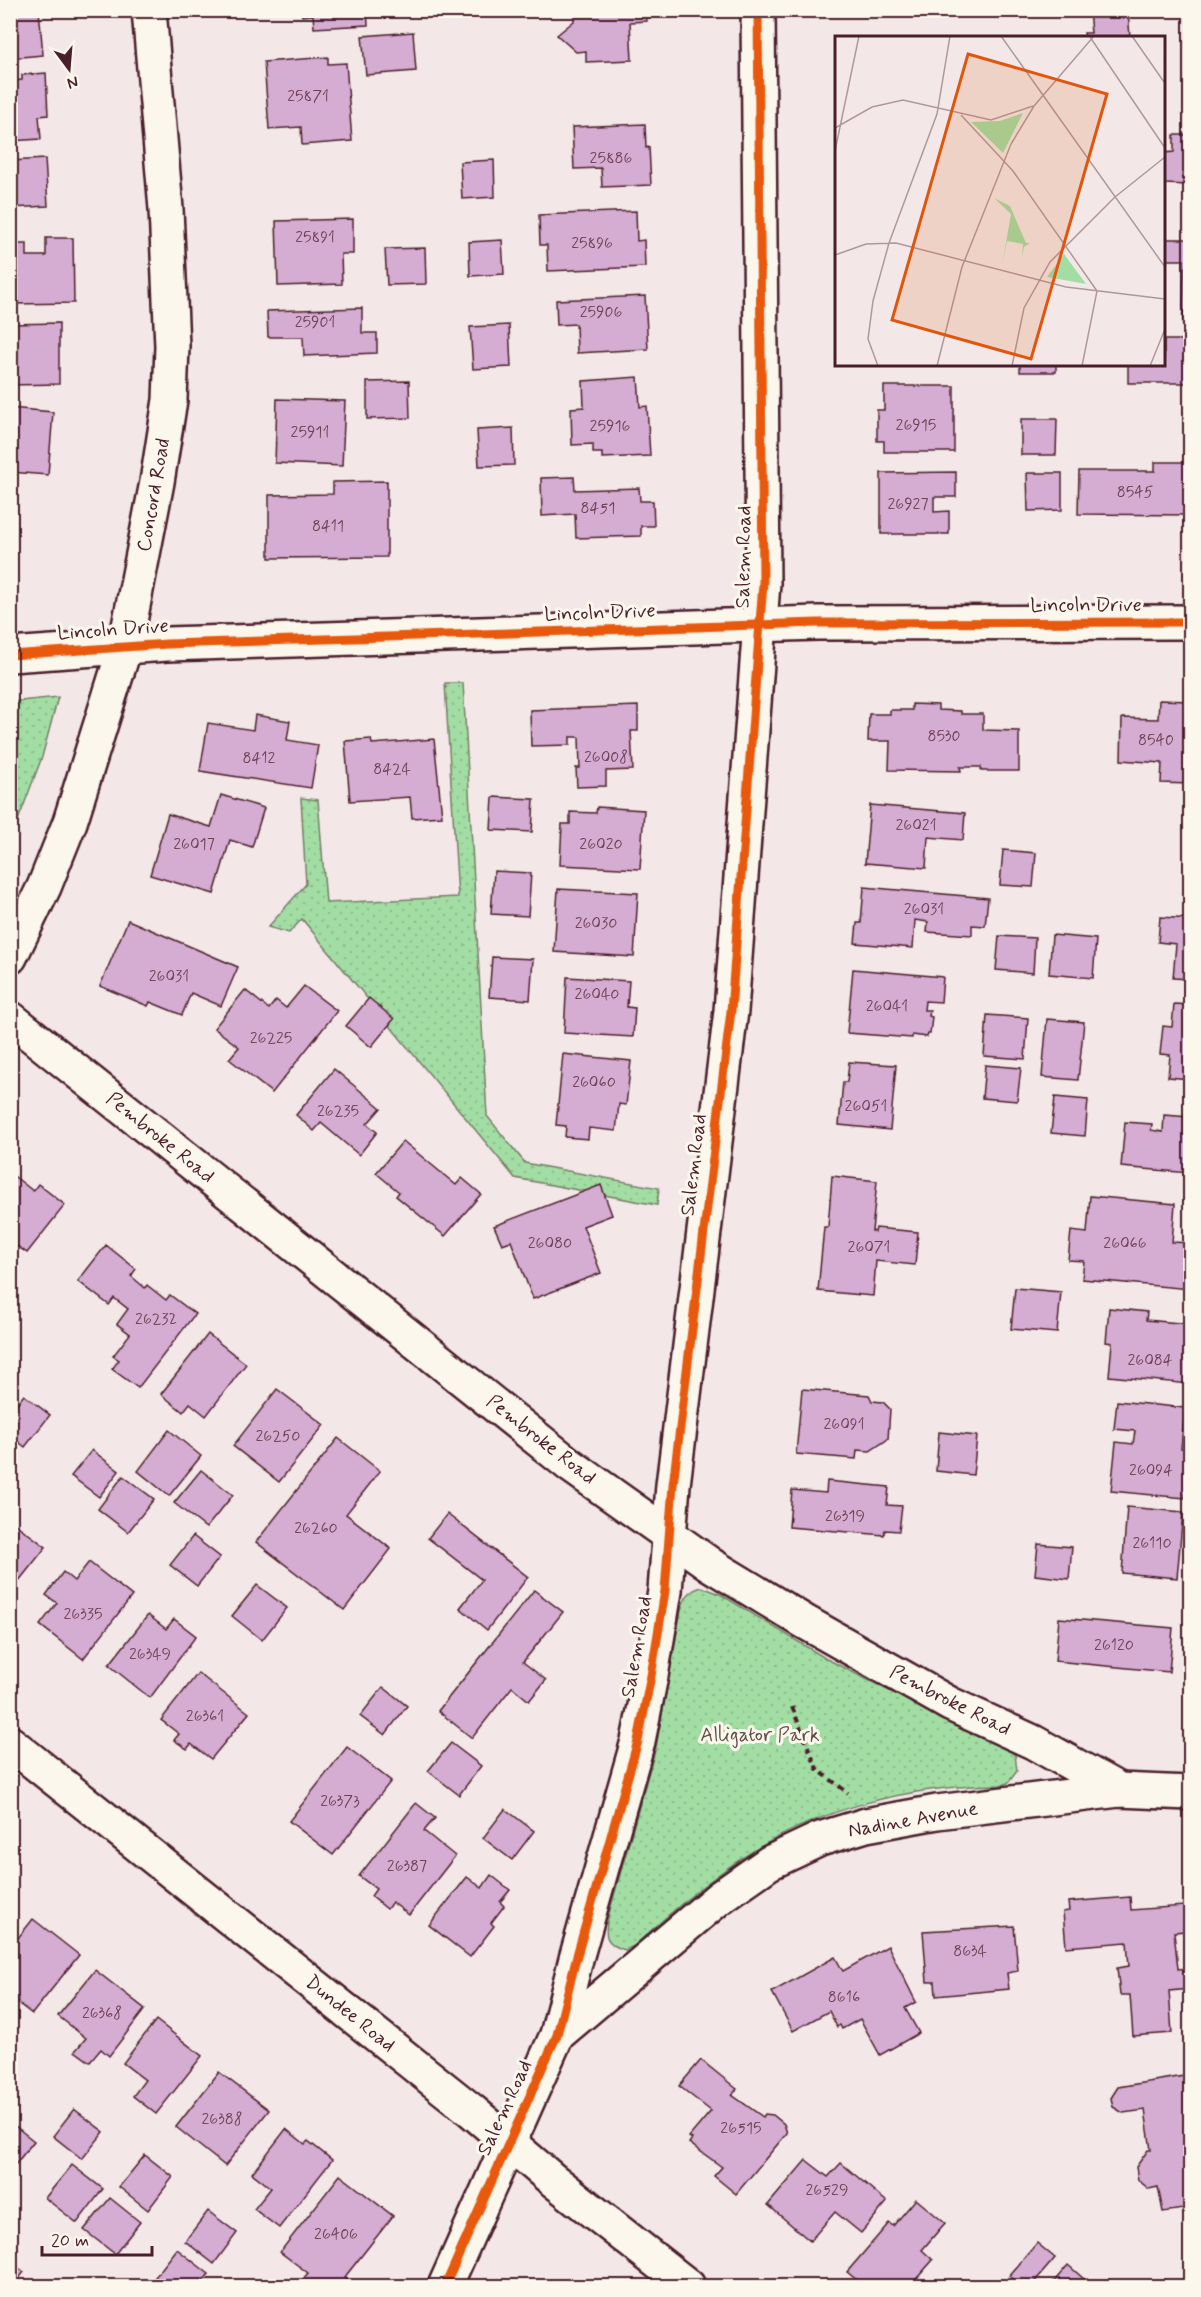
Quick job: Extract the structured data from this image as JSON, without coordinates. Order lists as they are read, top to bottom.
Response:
{
  "streets": {
    "street": [
      "Concord Road",
      "Salem Road",
      "Lincoln Drive",
      "Pembroke Road",
      "Nadine Avenue",
      "Dundee Road"
    ]
  },
  "crossings": [
    ["Concord Road", "Lincoln Drive"],
    ["Salem Road", "Lincoln Drive"],
    ["Salem Road", "Pembroke Road"],
    ["Salem Road", "Nadine Avenue"],
    ["Salem Road", "Dundee Road"],
    ["Pembroke Road", "Nadine Avenue"]
  ],
  "parks": ["Alligator Park"],
  "house_numbers": [
    "25871",
    "25886",
    "25891",
    "25896",
    "25906",
    "25901",
    "26915",
    "25916",
    "25911",
    "8545",
    "26927",
    "8451",
    "8411",
    "8530",
    "8540",
    "26008",
    "8412",
    "8424",
    "26021",
    "26017",
    "26020",
    "26031",
    "26030",
    "26031",
    "26040",
    "26041",
    "26225",
    "26060",
    "26051",
    "26235",
    "26080",
    "26066",
    "26071",
    "26232",
    "26084",
    "26091",
    "26250",
    "26094",
    "26319",
    "26260",
    "26110",
    "26335",
    "26120",
    "26349",
    "26361",
    "26373",
    "26387",
    "8634",
    "8616",
    "26368",
    "26388",
    "26515",
    "26529",
    "26406"
  ],
  "scale_bar": "20 m",
  "north": "bottom"
}
